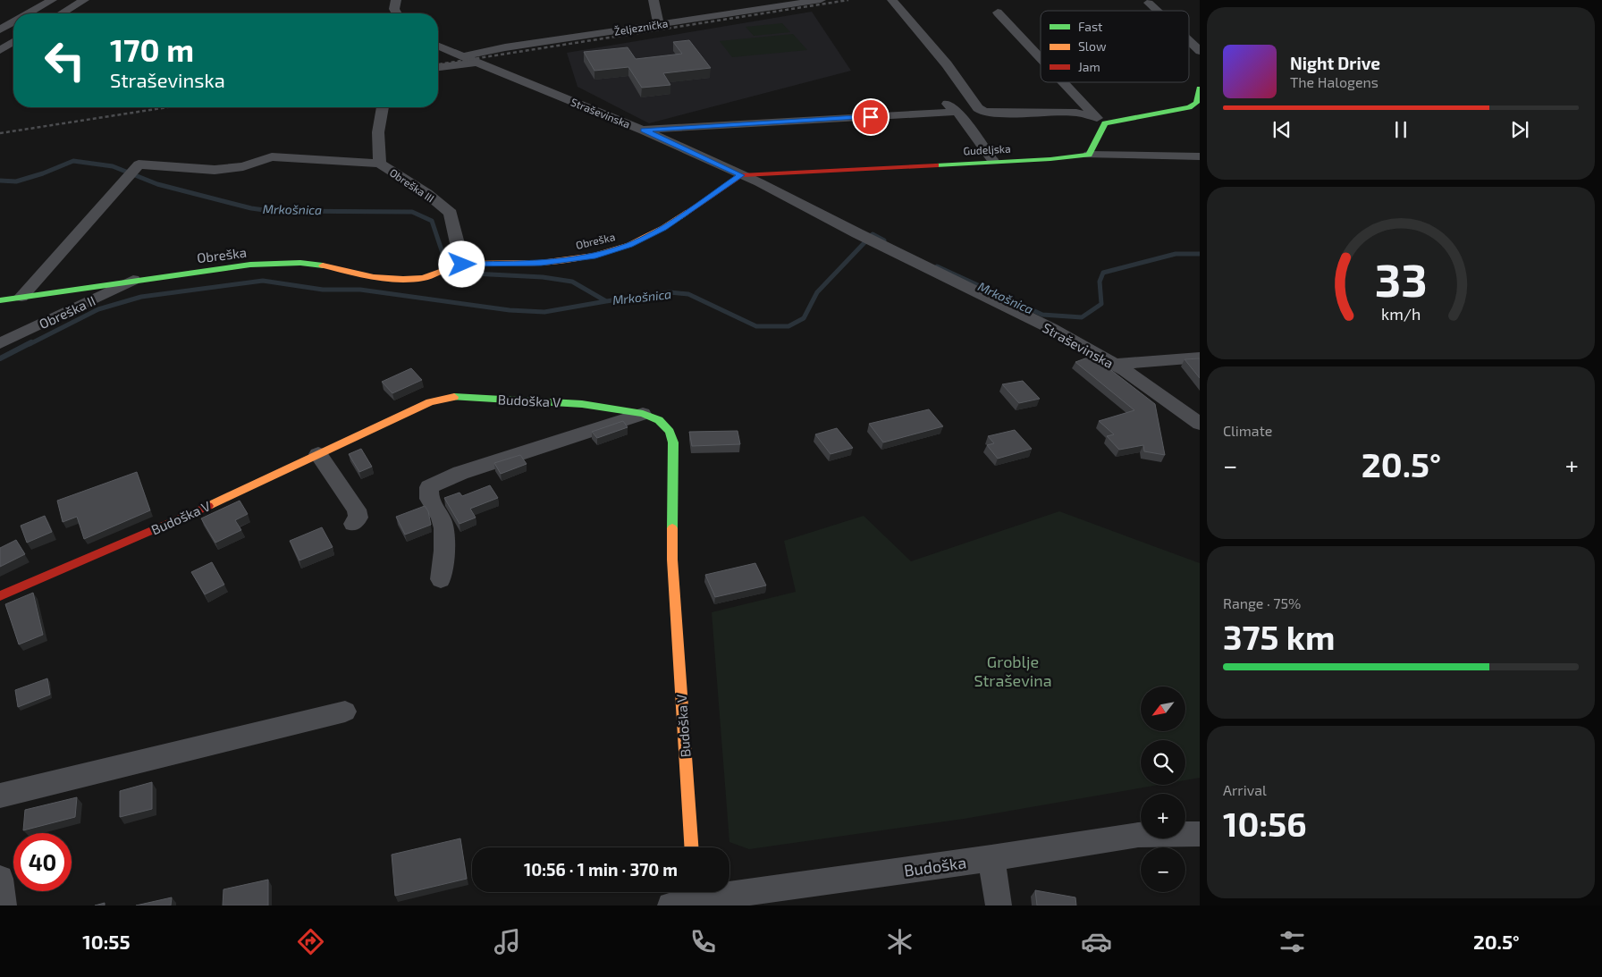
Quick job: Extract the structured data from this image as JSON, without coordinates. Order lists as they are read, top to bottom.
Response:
{
  "streets": {
    "street": [
      "Željeznička",
      "Straševinska",
      "Gudeljska",
      "Obreška III",
      "Obreška",
      "Obreška II",
      "Budoška V",
      "Budoška"
    ]
  },
  "crossings": [
    ["Željeznička", "Straševinska"],
    ["Straševinska", "Gudeljska"],
    ["Straševinska", "Obreška"],
    ["Gudeljska", "Obreška"],
    ["Obreška III", "Obreška"],
    ["Obreška", "Obreška II"]
  ],
  "water": ["Mrkošnica"],
  "parks": ["Groblje Straševina"],
  "legend": ["Fast", "Slow", "Jam"],
  "north": "bottom left",
  "page": {
    "turn": ["170 m", "Straševinska"],
    "song": ["Night Drive", "The Halogens"],
    "tile": [
      "Climate",
      ["Range · 75%", "375 km"],
      ["Arrival", "10:56"]
    ],
    "heat": ["−", "20.5°", "+"],
    "map_buttons": ["+", "−"],
    "limit": "40",
    "trip": "10:56 · 1 min · 370 m",
    "tabs": ["10:55", "20.5°"],
    "gauge": ["33", "km/h"]
  }
}
